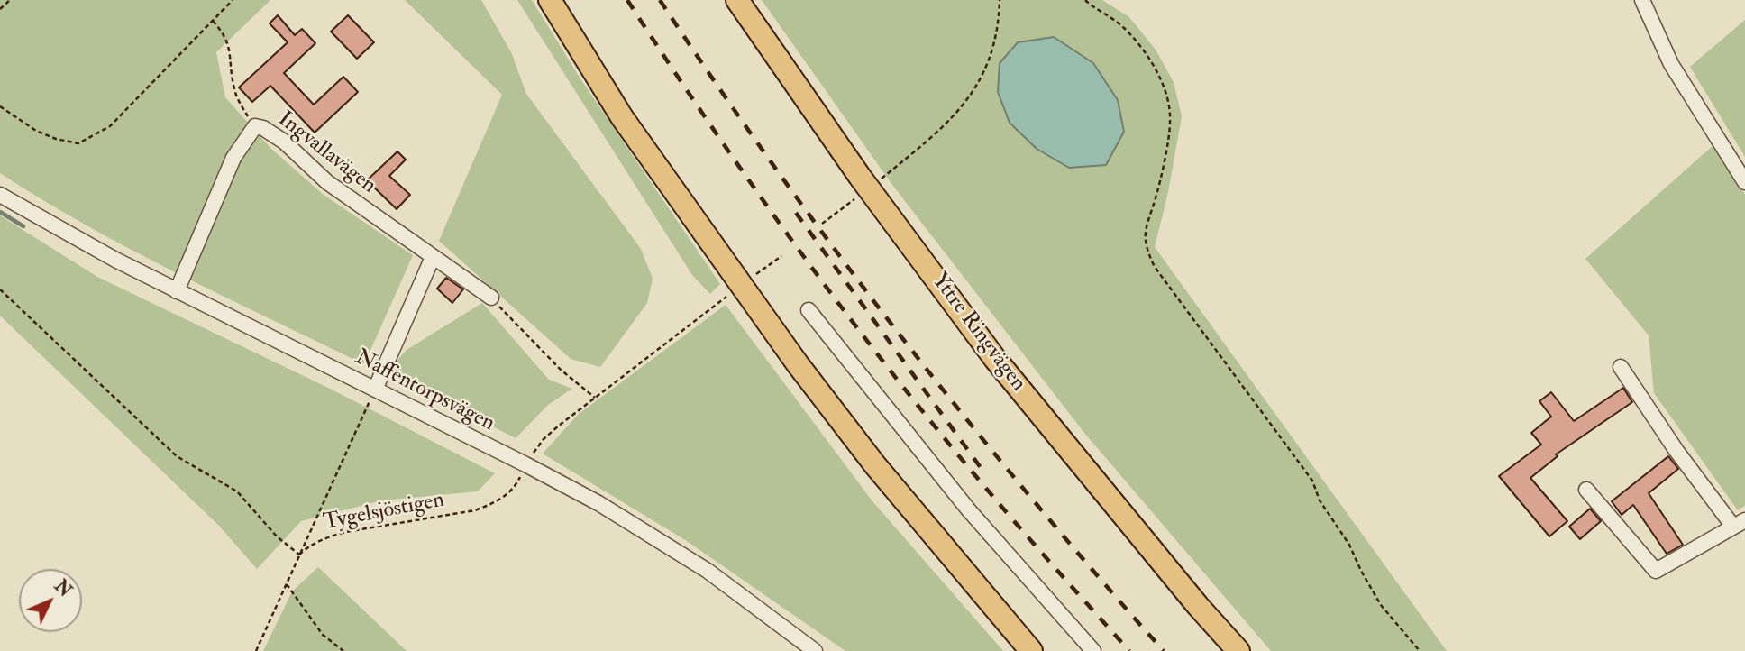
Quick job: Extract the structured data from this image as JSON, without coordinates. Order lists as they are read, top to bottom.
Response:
{
  "streets": {
    "highway": ["Yttre Ringvägen"],
    "street": ["Ingvallavägen", "Naffentorpsvägen"],
    "path": ["Tygelsjöstigen"]
  },
  "crossings": [
    ["Ingvallavägen", "Naffentorpsvägen"],
    ["Naffentorpsvägen", "Tygelsjöstigen"]
  ],
  "north": "top right"
}
